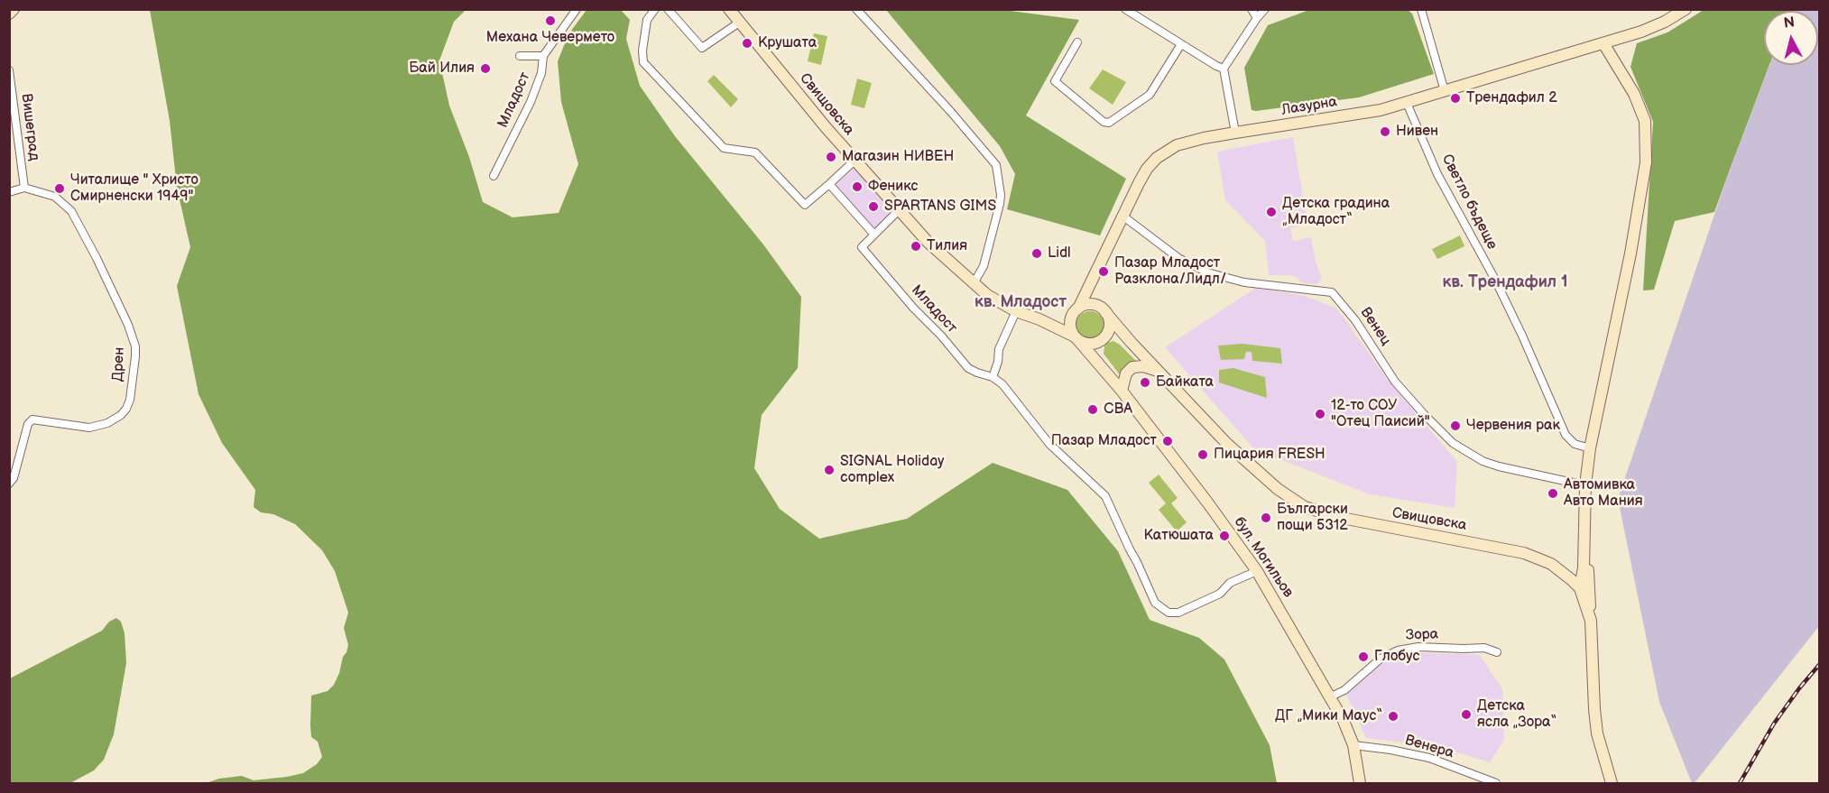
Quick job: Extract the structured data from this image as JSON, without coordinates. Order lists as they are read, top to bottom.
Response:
{
  "streets": {
    "street": [
      "Младост",
      "Свищовска",
      "Лазурна",
      "Вишеград",
      "Светло бъдеще",
      "Венец",
      "Дрен",
      "бул. Могильов",
      "Зора",
      "Венера"
    ]
  },
  "crossings": [
    ["Младост", "бул. Могильов"],
    ["Свищовска", "Лазурна"],
    ["Свищовска", "бул. Могильов"],
    ["Лазурна", "Светло бъдеще"],
    ["Лазурна", "Венец"],
    ["Лазурна", "бул. Могильов"],
    ["Вишеград", "Дрен"],
    ["бул. Могильов", "Зора"],
    ["бул. Могильов", "Венера"]
  ],
  "districts": ["кв. Трендафил 1", "кв. Младост"],
  "places": [
    "Механа Чевермето",
    "Крушата",
    "Бай Илия",
    "Трендафил 2",
    "Нивен",
    "Магазин НИВЕН",
    "Феникс",
    "Читалище \" Христо Смирненски 1949\"",
    "SPARTANS GIMS",
    "Детска градина „Младост“",
    "Тилия",
    "Lidl",
    "Пазар Младост Разклона/Лидл/",
    "Байката",
    "CBA",
    "12-то СОУ \"Отец Паисий\"",
    "Червения рак",
    "Пазар Младост",
    "Пицария FRESH",
    "SIGNAL Holiday complex",
    "Автомивка Авто Мания",
    "Български пощи 5312",
    "Катюшата",
    "Глобус",
    "Детска ясла „Зора“",
    "ДГ „Мики Маус“"
  ],
  "north": "top"
}
